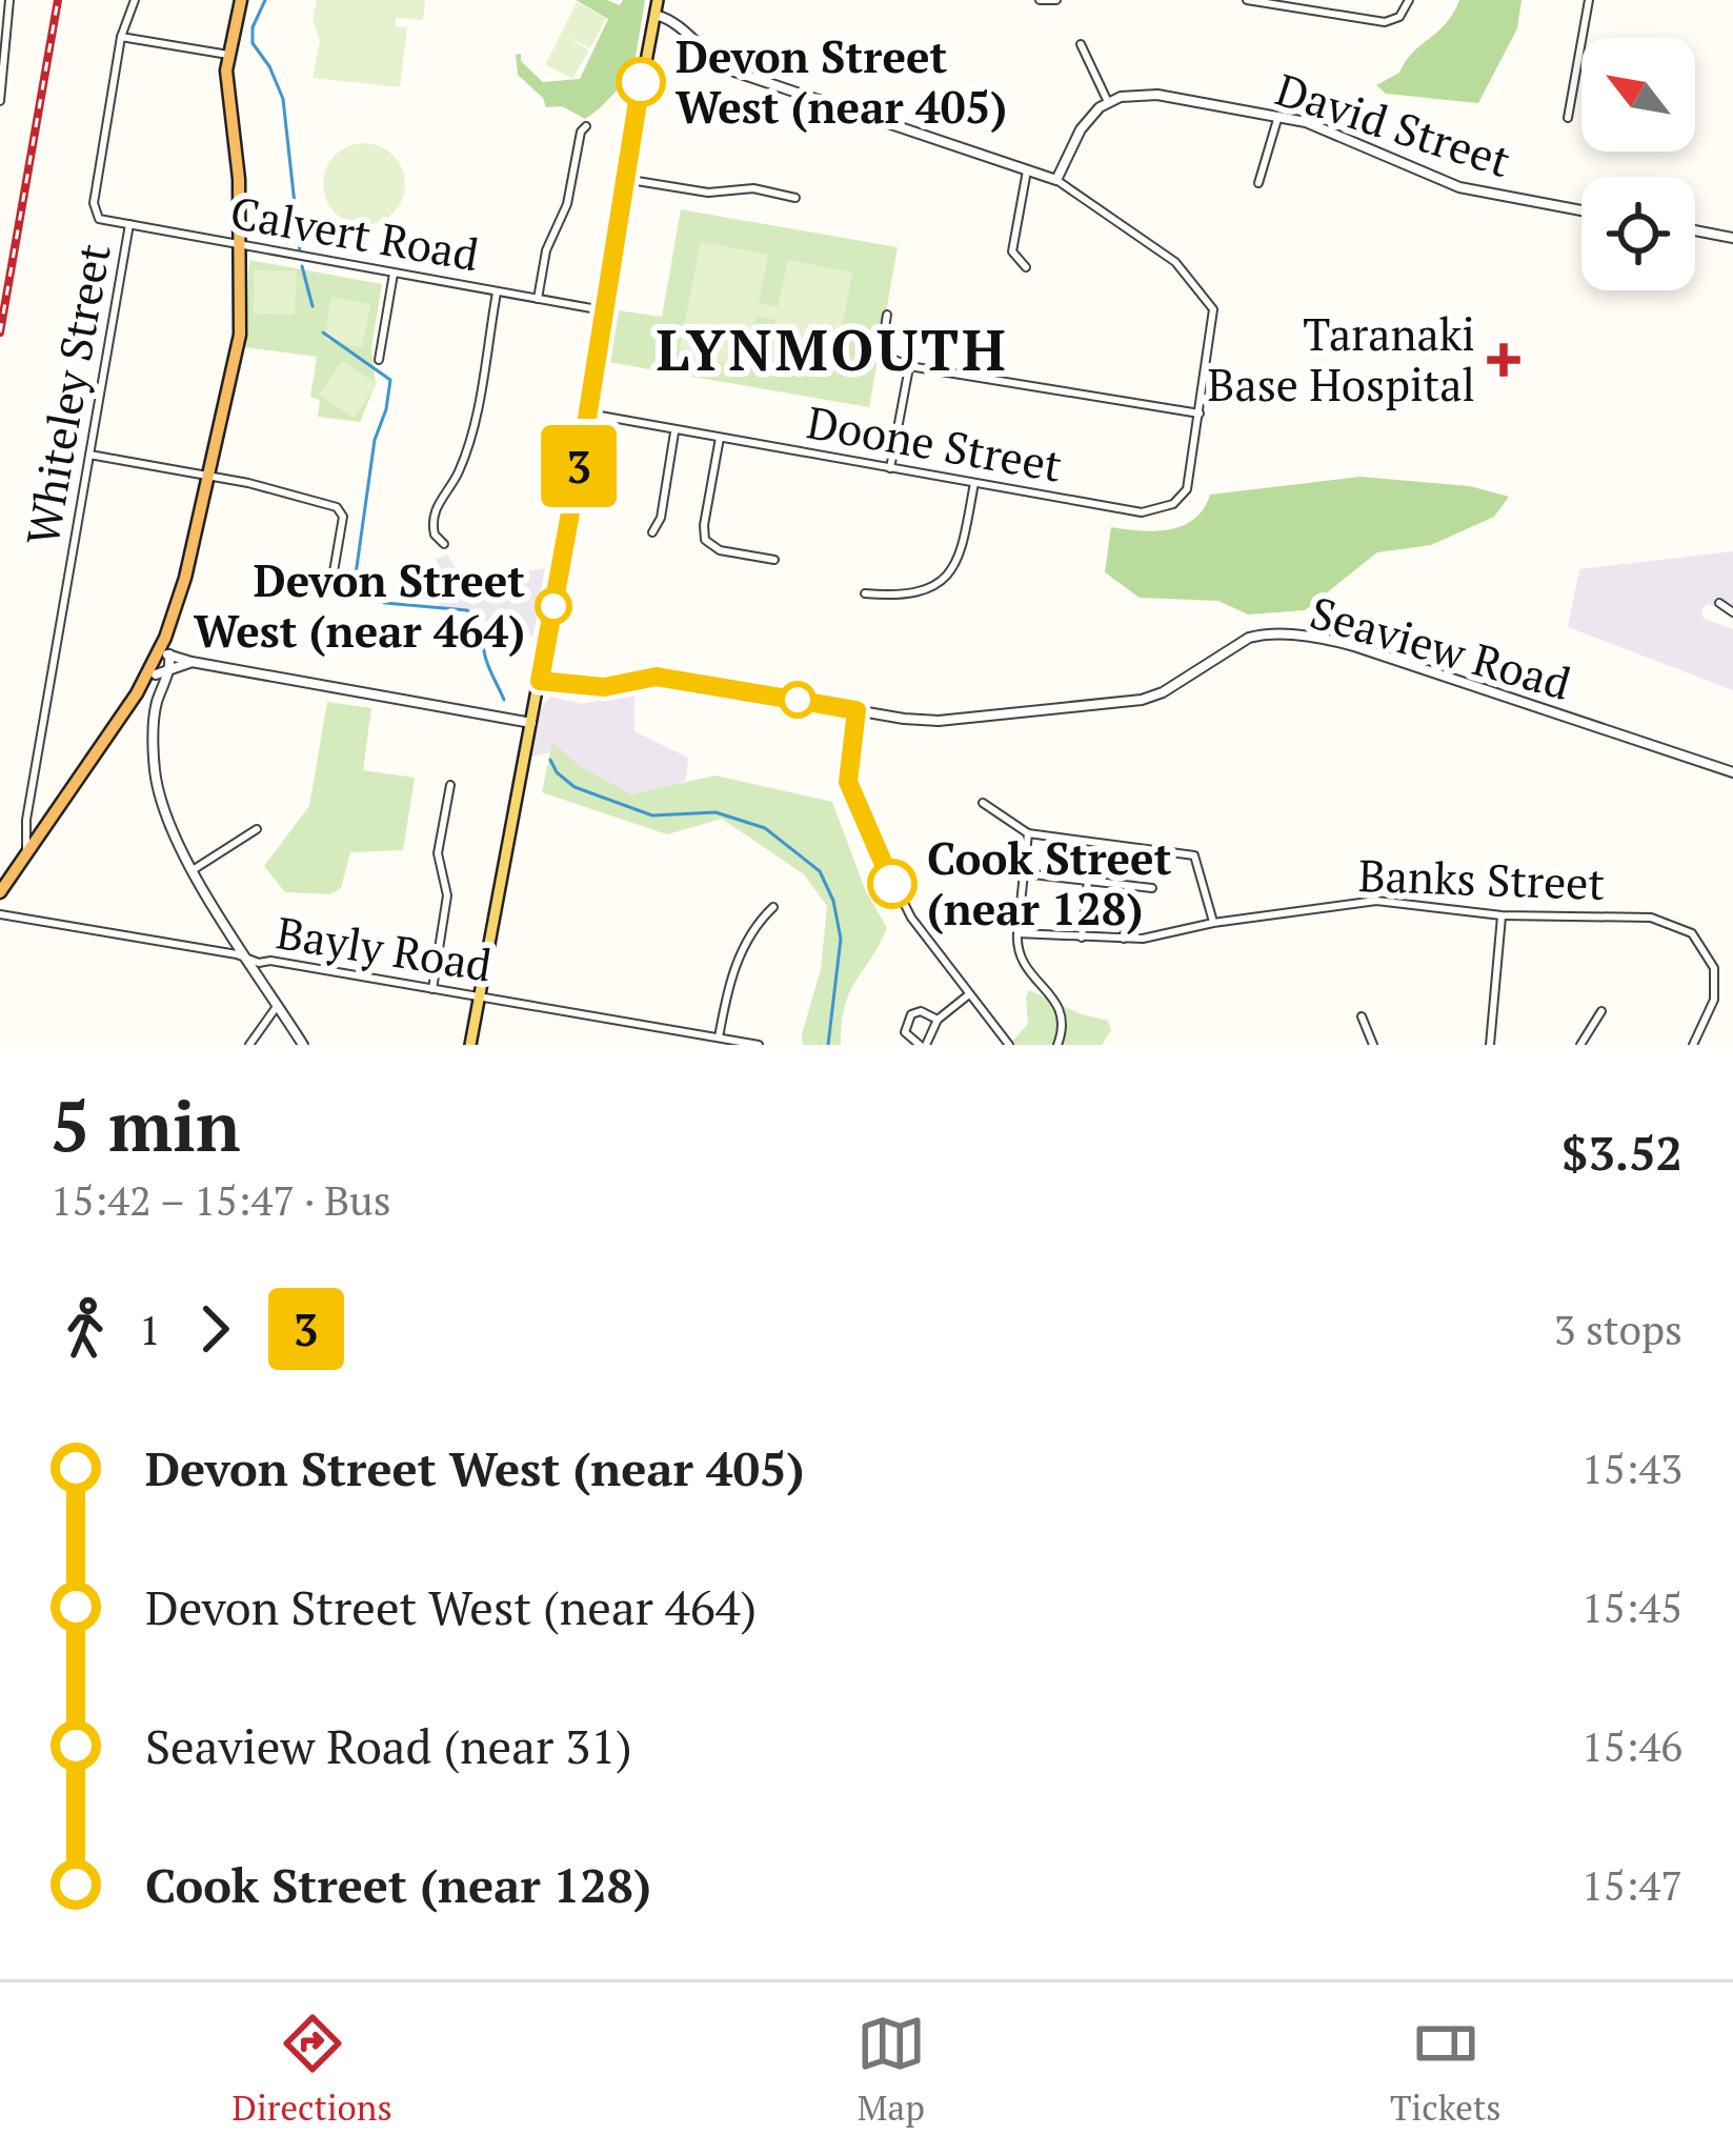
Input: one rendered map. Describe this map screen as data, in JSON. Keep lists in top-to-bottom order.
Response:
{
  "streets": {
    "street": [
      "David Street",
      "Calvert Road",
      "Whiteley Street",
      "Doone Street",
      "Seaview Road",
      "Banks Street",
      "Bayly Road"
    ]
  },
  "crossings": [
    ["Calvert Road", "Whiteley Street"]
  ],
  "districts": ["LYNMOUTH"],
  "places": {
    "other": ["Devon Street West (near 405)", "Devon Street West (near 464)", "Cook Street (near 128)"],
    "health": ["Taranaki Base Hospital"]
  },
  "lines": ["bus line 3"],
  "north": "top left",
  "page": {
    "on_map": "3",
    "heading": ["5 min", "15:42 – 15:47 · Bus", "$3.52"],
    "legs": ["1", "3", "3 stops"],
    "list": [
      {
        "name": "Devon Street West (near 405)",
        "value": "15:43"
      },
      {
        "name": "Devon Street West (near 464)",
        "value": "15:45"
      },
      {
        "name": "Seaview Road (near 31)",
        "value": "15:46"
      },
      {
        "name": "Cook Street (near 128)",
        "value": "15:47"
      }
    ],
    "tabs": ["Directions", "Map", "Tickets"]
  }
}
